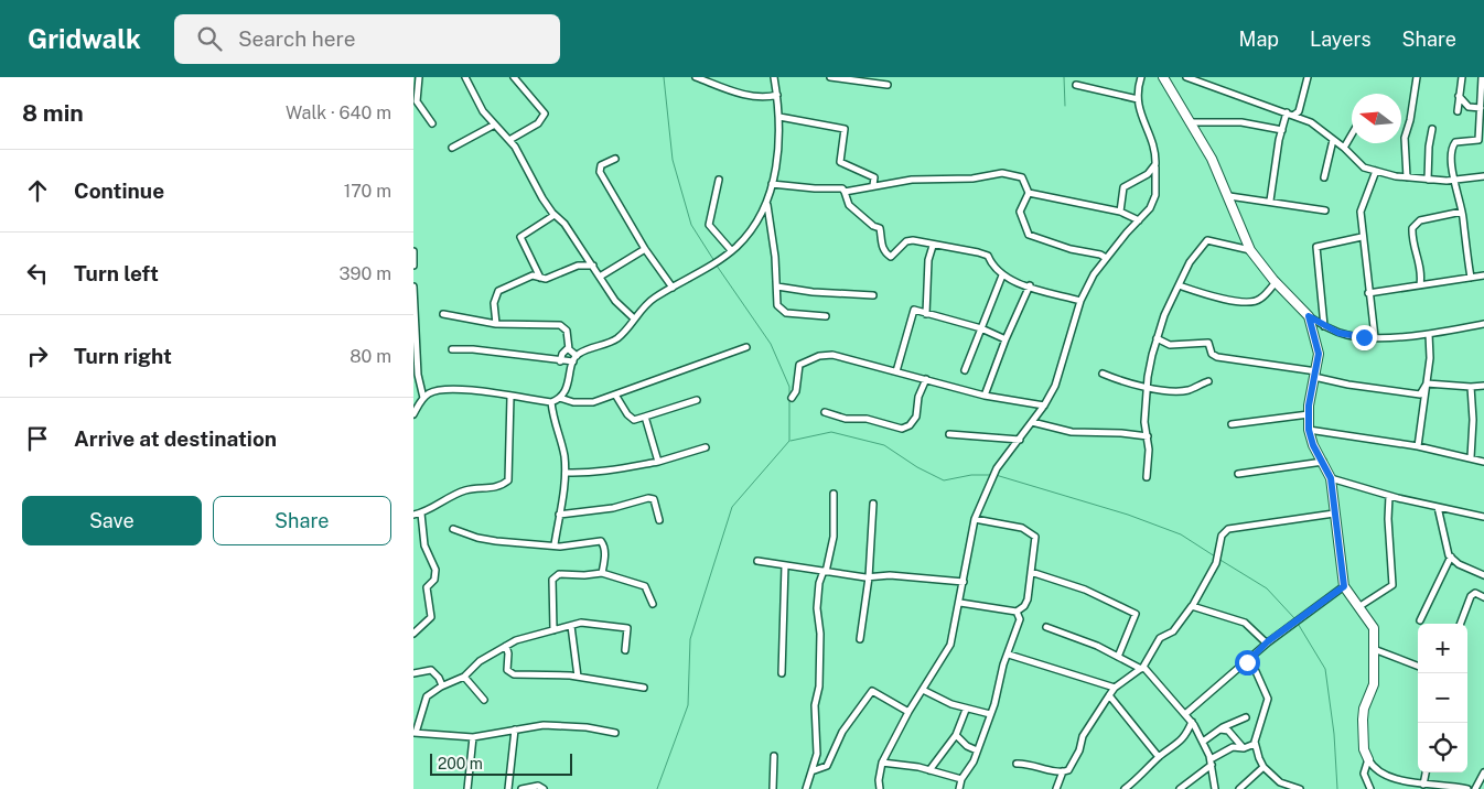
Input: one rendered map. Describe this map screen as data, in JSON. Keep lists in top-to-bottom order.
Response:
{
  "scale_bar": "200 m",
  "north": "left",
  "page": {
    "header": "Gridwalk",
    "search": "Search here",
    "nav": ["Map", "Layers", "Share"],
    "heading": ["8 min", "Walk · 640 m"],
    "list": [
      ["Continue", "170 m"],
      ["Turn left", "390 m"],
      ["Turn right", "80 m"],
      "Arrive at destination"
    ],
    "buttons": ["Save", "Share"],
    "map_buttons": ["+", "−"],
    "scale": "200 m"
  }
}
